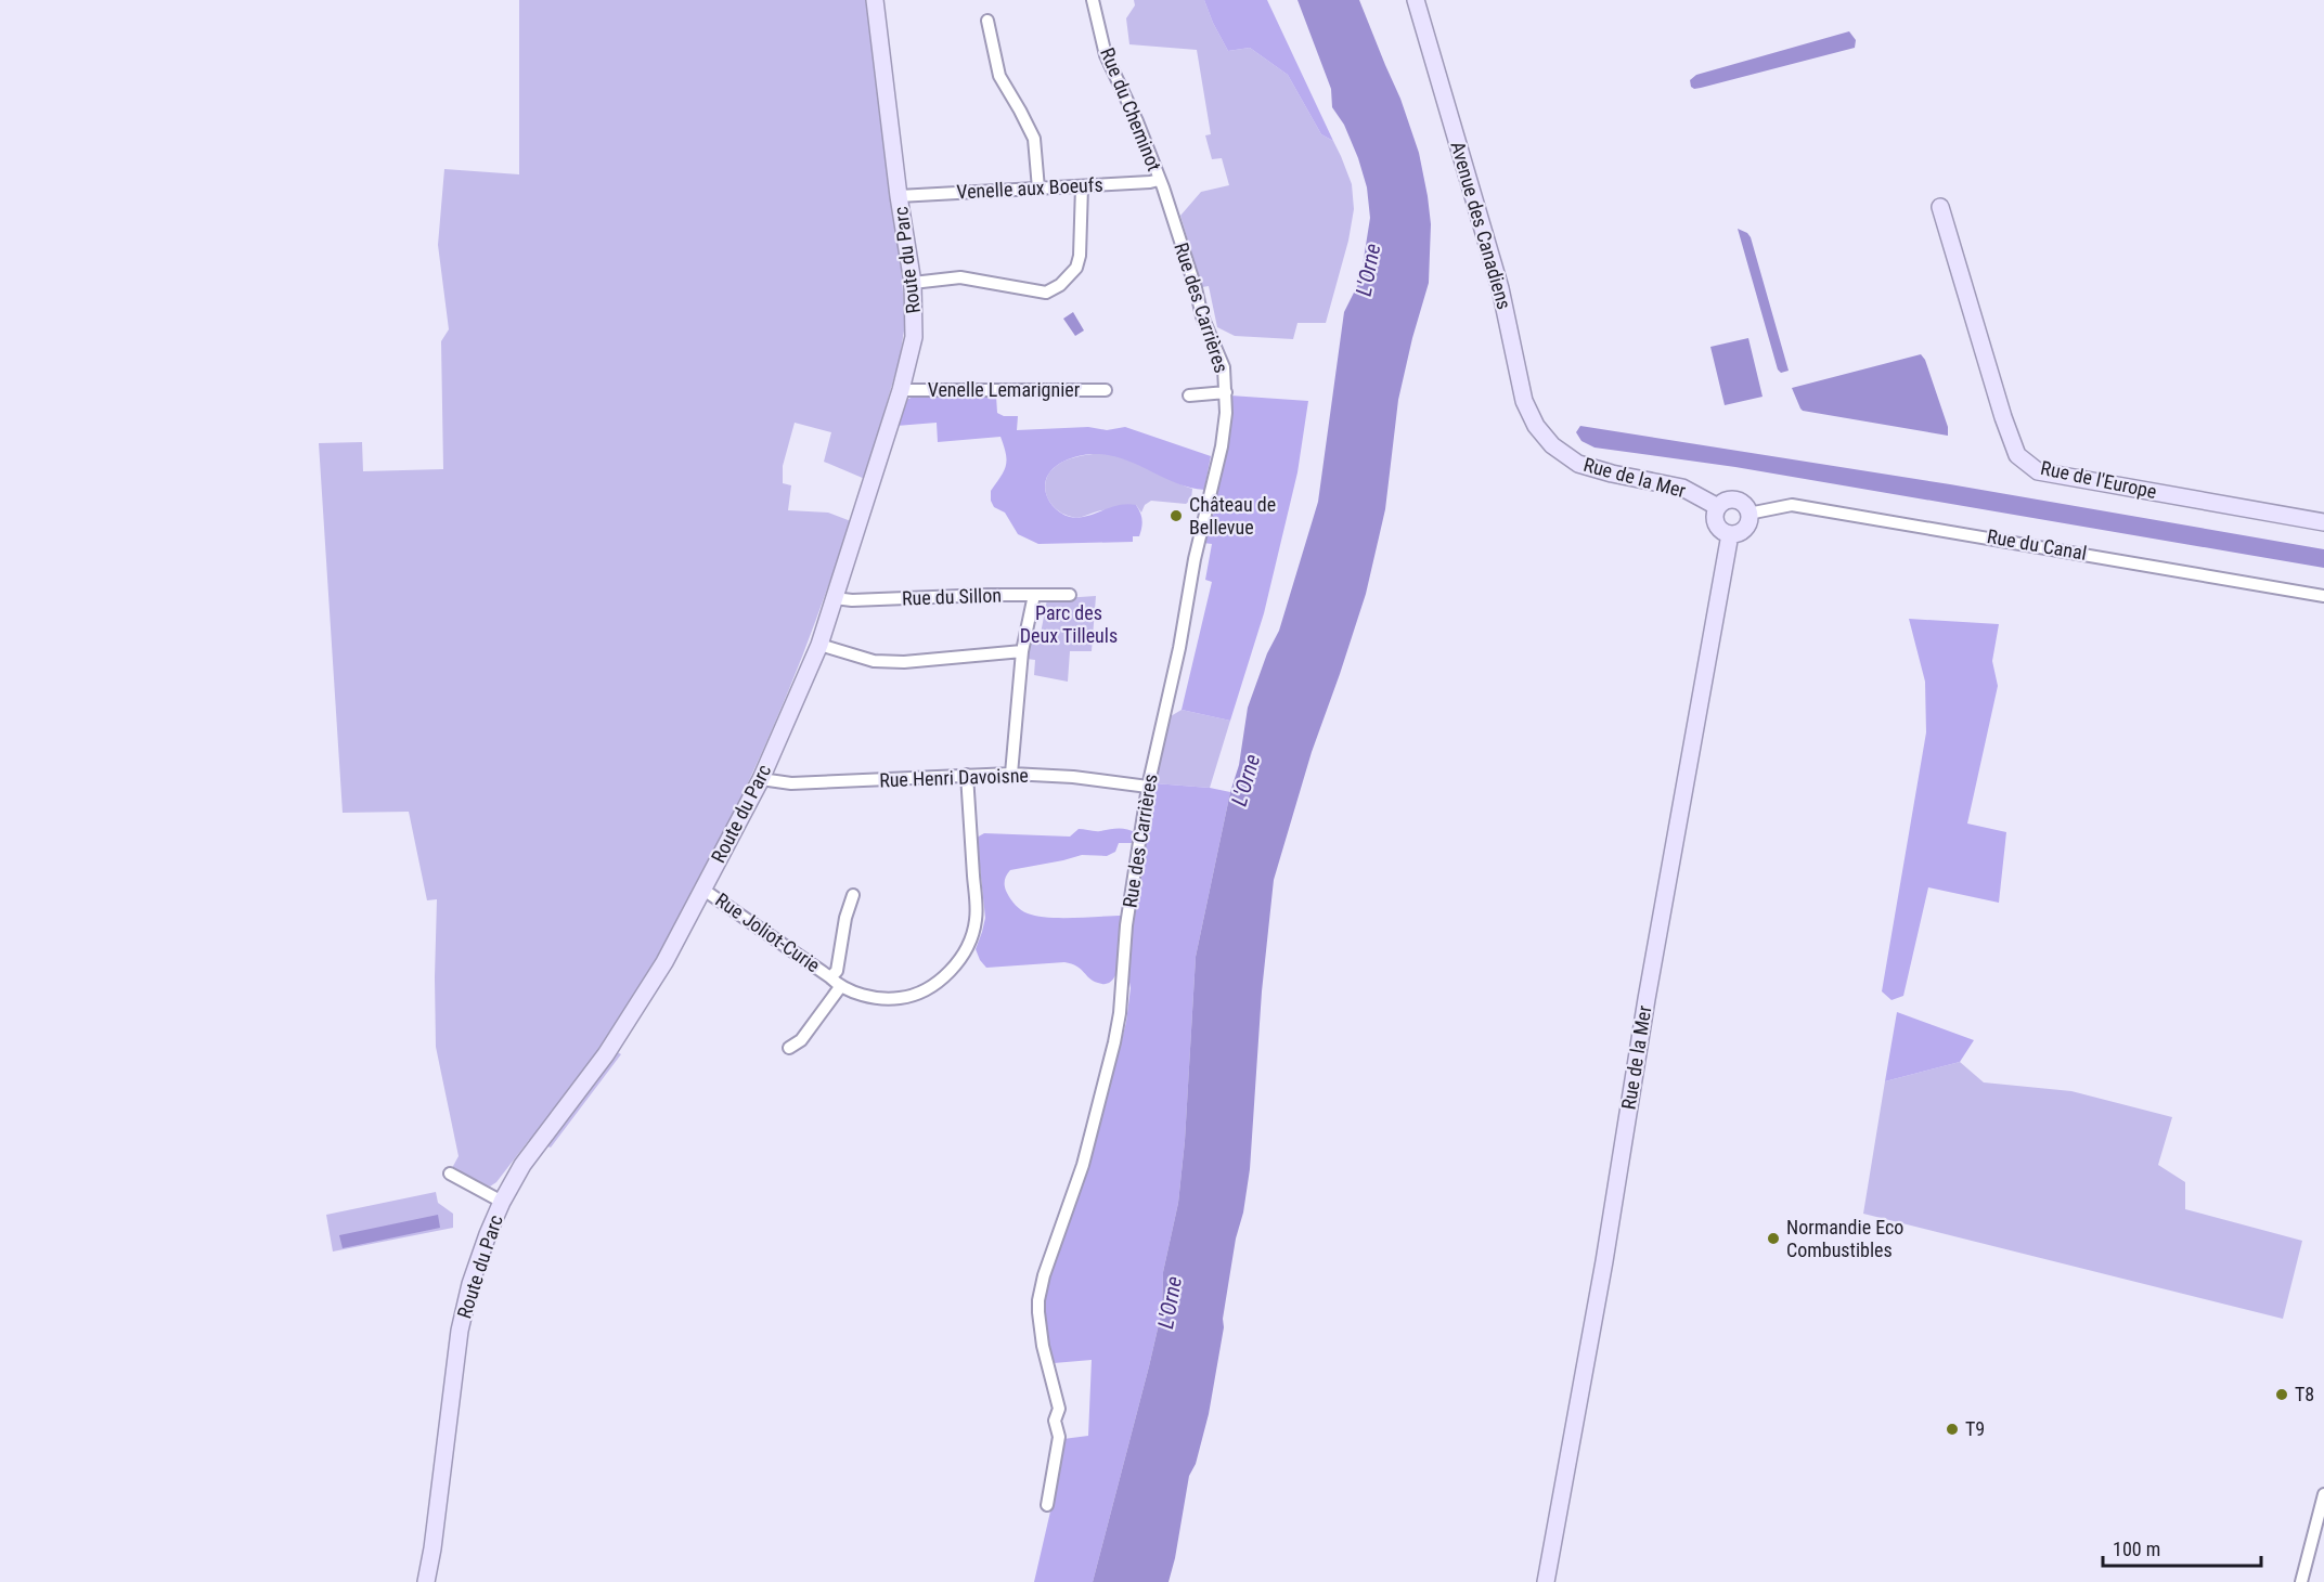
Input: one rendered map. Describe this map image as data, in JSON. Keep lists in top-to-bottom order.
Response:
{
  "streets": {
    "street": [
      "Rue du Cheminot",
      "Venelle aux Boeufs",
      "Avenue des Canadiens",
      "Route du Parc",
      "Rue des Carrières",
      "Venelle Lemarignier",
      "Rue de la Mer",
      "Rue de l'Europe",
      "Rue du Canal",
      "Rue du Sillon",
      "Rue Henri Davoisne",
      "Rue Joliot-Curie"
    ]
  },
  "crossings": [
    ["Rue du Cheminot", "Venelle aux Boeufs"],
    ["Rue du Cheminot", "Rue des Carrières"],
    ["Venelle aux Boeufs", "Route du Parc"],
    ["Venelle aux Boeufs", "Rue des Carrières"],
    ["Avenue des Canadiens", "Rue de la Mer"],
    ["Route du Parc", "Venelle Lemarignier"],
    ["Route du Parc", "Rue du Sillon"],
    ["Route du Parc", "Rue Henri Davoisne"],
    ["Route du Parc", "Rue Joliot-Curie"],
    ["Rue des Carrières", "Rue Henri Davoisne"],
    ["Rue de la Mer", "Rue du Canal"]
  ],
  "water": ["L'Orne"],
  "parks": ["Parc des Deux Tilleuls"],
  "places": [
    "Château de Bellevue",
    "Normandie Eco Combustibles",
    "T8",
    "T9"
  ],
  "scale_bar": "100 m"
}
